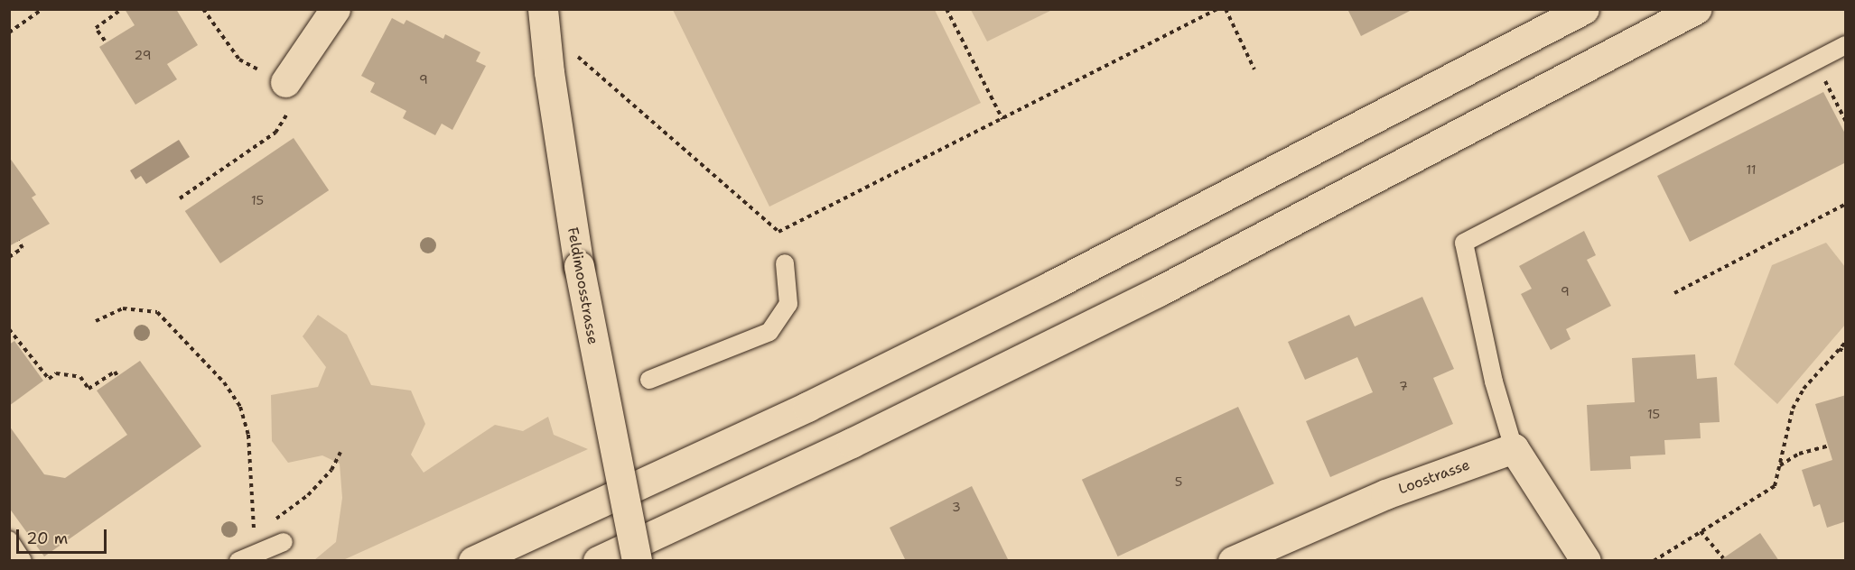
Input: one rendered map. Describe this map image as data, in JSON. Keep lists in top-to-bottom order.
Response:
{
  "streets": {
    "main road": ["Feldimoosstrasse", "Loostrasse"]
  },
  "house_numbers": [
    "29",
    "9",
    "11",
    "15",
    "9",
    "7",
    "15",
    "5",
    "3"
  ],
  "scale_bar": "20 m"
}
